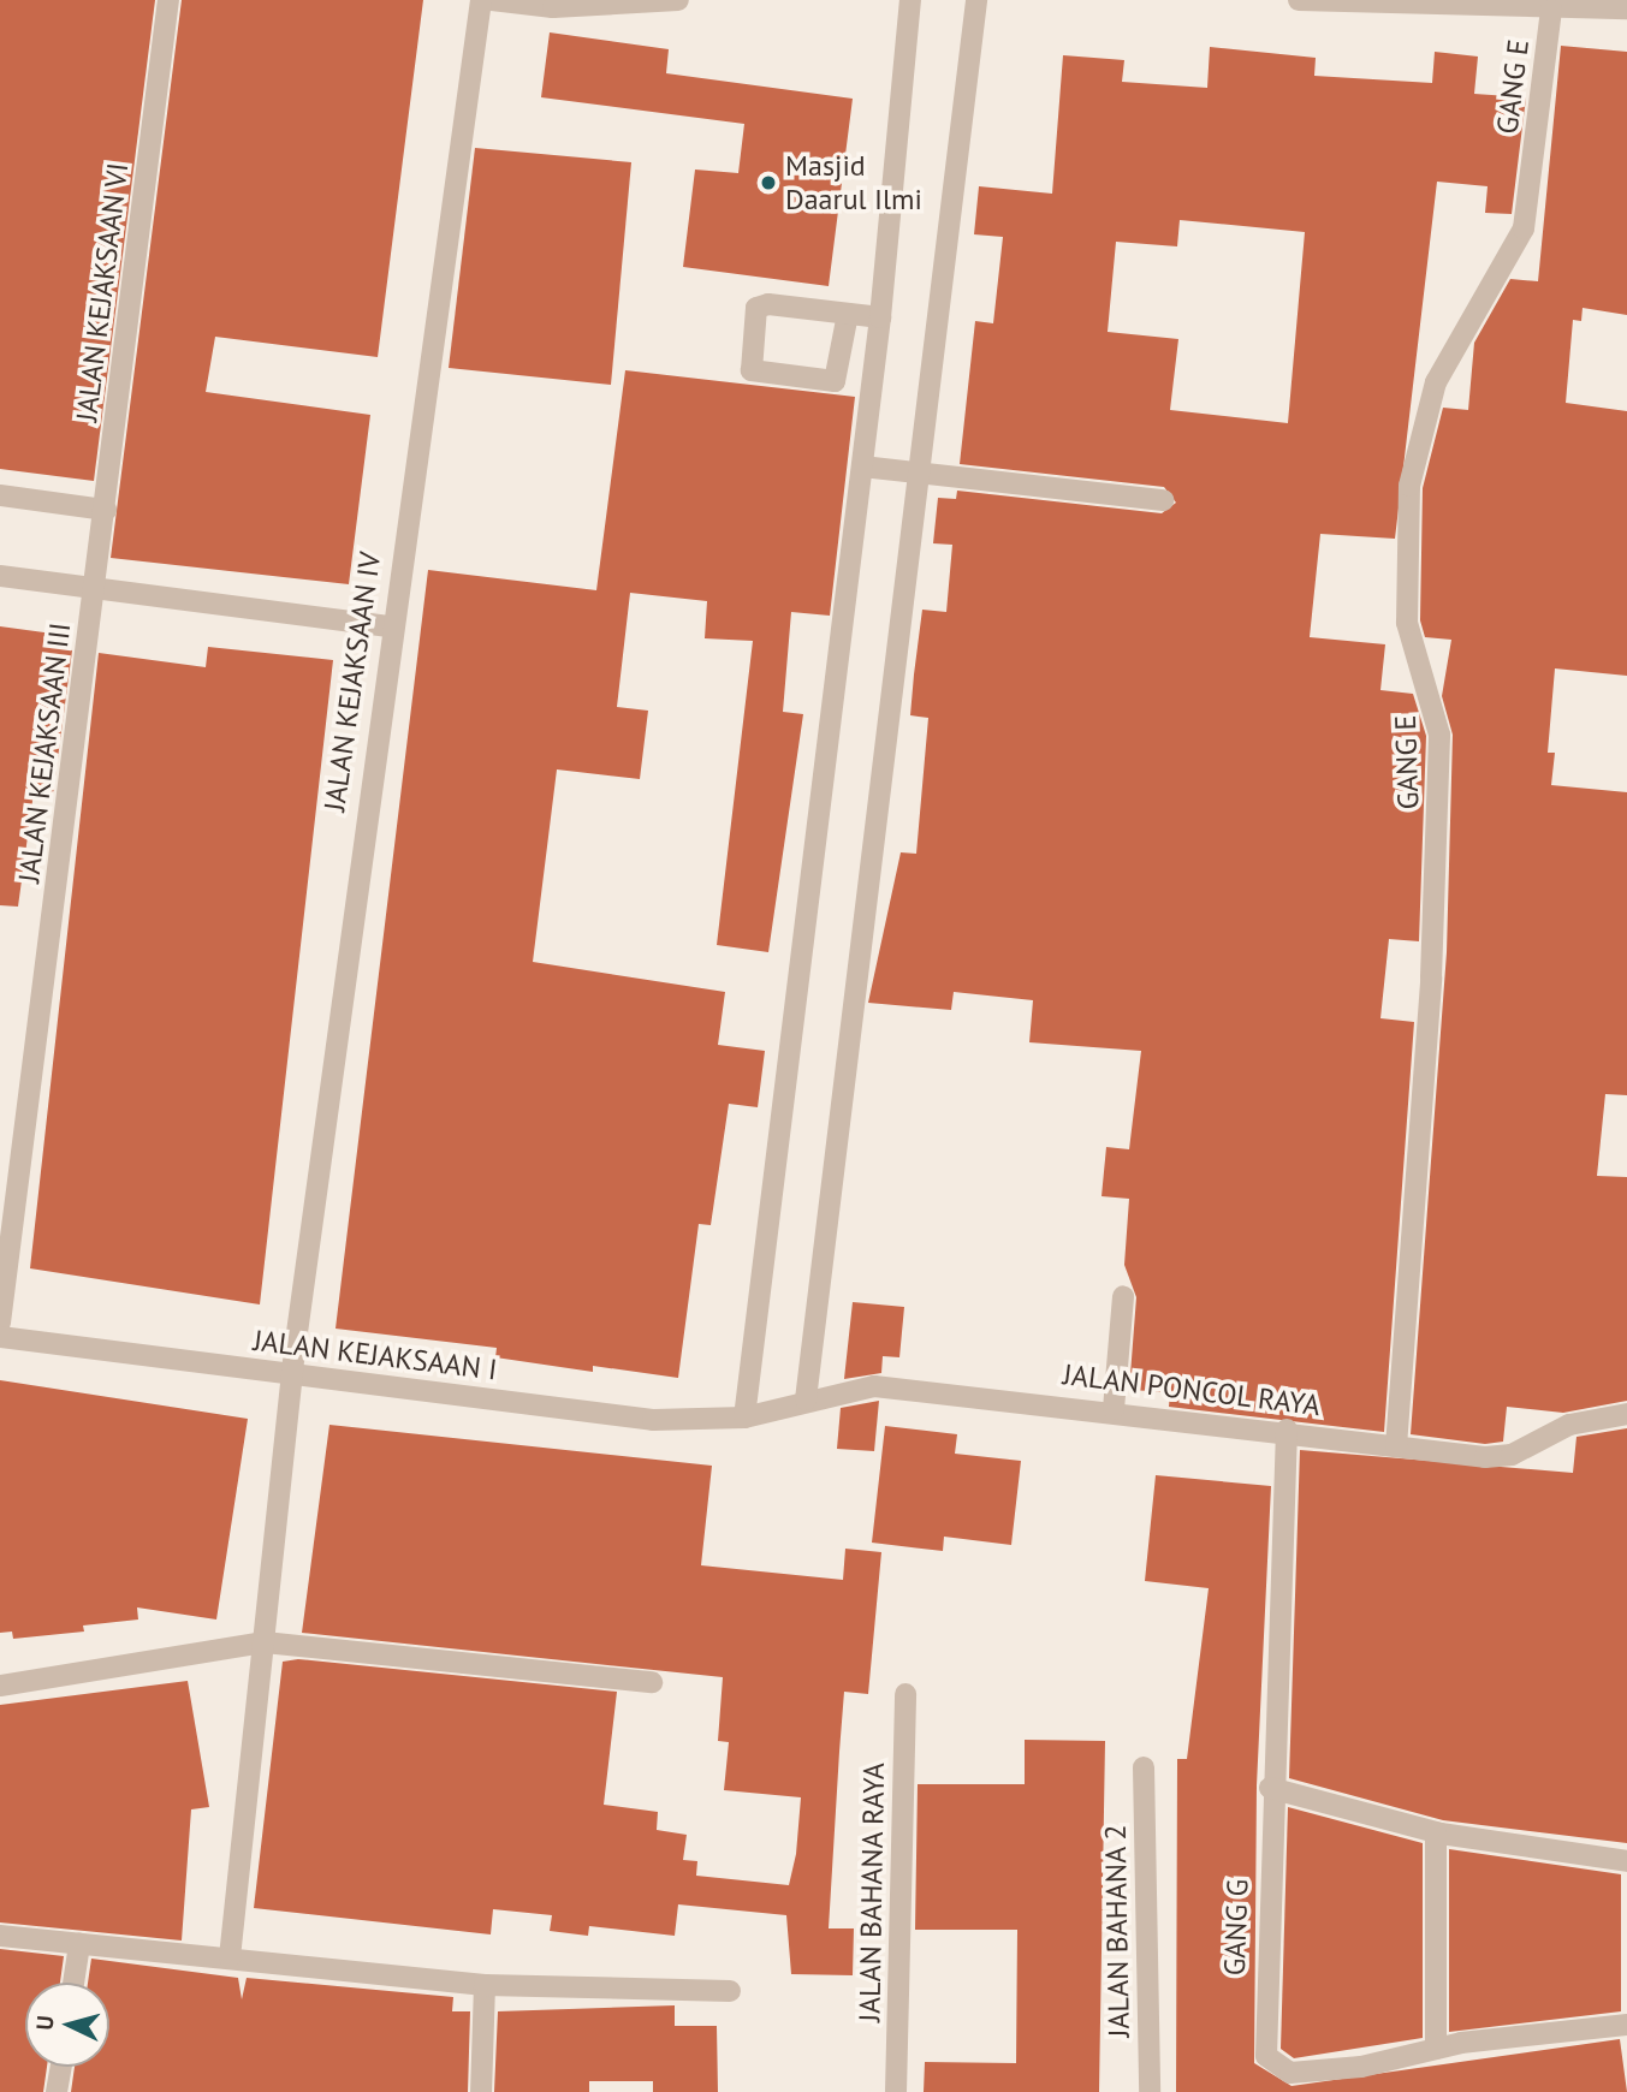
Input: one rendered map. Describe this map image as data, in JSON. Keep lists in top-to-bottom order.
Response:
{
  "streets": {
    "street": [
      "GANG E",
      "JALAN KEJAKSAAN VI",
      "JALAN KEJAKSAAN IV",
      "JALAN KEJAKSAAN III",
      "JALAN KEJAKSAAN I",
      "JALAN PONCOL RAYA",
      "JALAN BAHANA RAYA",
      "GANG G",
      "JALAN BAHANA 2"
    ]
  },
  "crossings": [
    ["GANG E", "JALAN PONCOL RAYA"],
    ["JALAN KEJAKSAAN VI", "JALAN KEJAKSAAN III"],
    ["JALAN KEJAKSAAN IV", "JALAN KEJAKSAAN I"],
    ["JALAN KEJAKSAAN I", "JALAN PONCOL RAYA"],
    ["JALAN PONCOL RAYA", "GANG G"]
  ],
  "places": ["Masjid Daarul Ilmi"],
  "north": "left"
}
